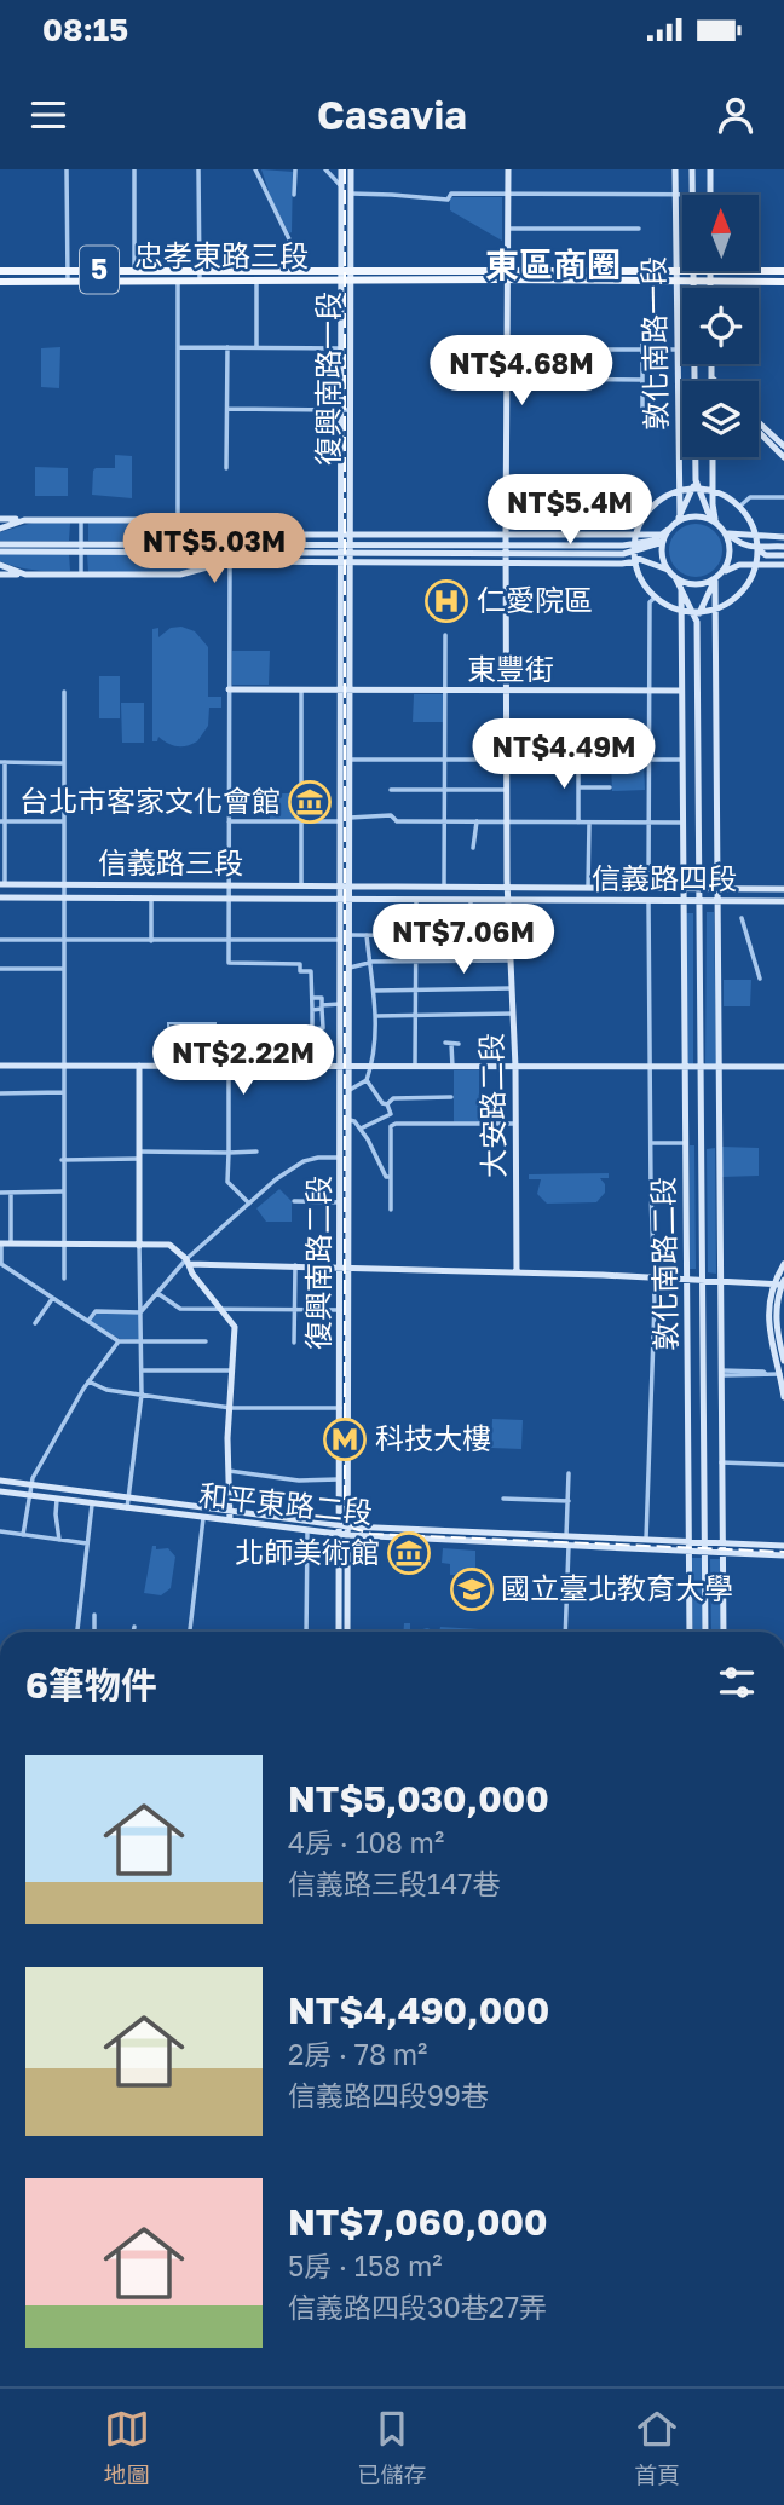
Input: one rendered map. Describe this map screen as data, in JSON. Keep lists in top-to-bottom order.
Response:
{
  "streets": {
    "main road": [
      "忠孝東路三段",
      "5",
      "敦化南路一段",
      "復興南路一段",
      "東豐街",
      "信義路三段",
      "信義路四段",
      "大安路二段",
      "復興南路二段",
      "敦化南路二段",
      "和平東路二段"
    ]
  },
  "crossings": [
    ["忠孝東路三段", "5"],
    ["忠孝東路三段", "復興南路一段"],
    ["5", "敦化南路一段"],
    ["5", "復興南路一段"],
    ["5", "大安路二段"],
    ["復興南路一段", "東豐街"],
    ["復興南路一段", "信義路三段"],
    ["復興南路一段", "信義路四段"],
    ["復興南路一段", "復興南路二段"],
    ["東豐街", "大安路二段"],
    ["信義路三段", "信義路四段"],
    ["信義路三段", "復興南路二段"],
    ["信義路四段", "大安路二段"],
    ["信義路四段", "復興南路二段"],
    ["信義路四段", "敦化南路二段"],
    ["復興南路二段", "和平東路二段"]
  ],
  "districts": ["東區商圈"],
  "places": {
    "hospital": ["仁愛院區"],
    "museum": ["台北市客家文化會館", "北師美術館"],
    "metro station": ["科技大樓"],
    "school or university": ["國立臺北教育大學"]
  },
  "north": "top",
  "page": {
    "status": "08:15",
    "header": "Casavia",
    "price": [
      "NT$4.68M",
      "NT$5.4M",
      "NT$5.03M",
      "NT$4.49M",
      "NT$7.06M",
      "NT$2.22M"
    ],
    "heading": "6筆物件",
    "list": [
      {
        "name": "NT$5,030,000",
        "note": "4房 · 108 m² · 信義路三段147巷"
      },
      {
        "name": "NT$4,490,000",
        "note": "2房 · 78 m² · 信義路四段99巷"
      },
      {
        "name": "NT$7,060,000",
        "note": "5房 · 158 m² · 信義路四段30巷27弄"
      }
    ],
    "tabs": ["地圖", "已儲存", "首頁"]
  }
}
